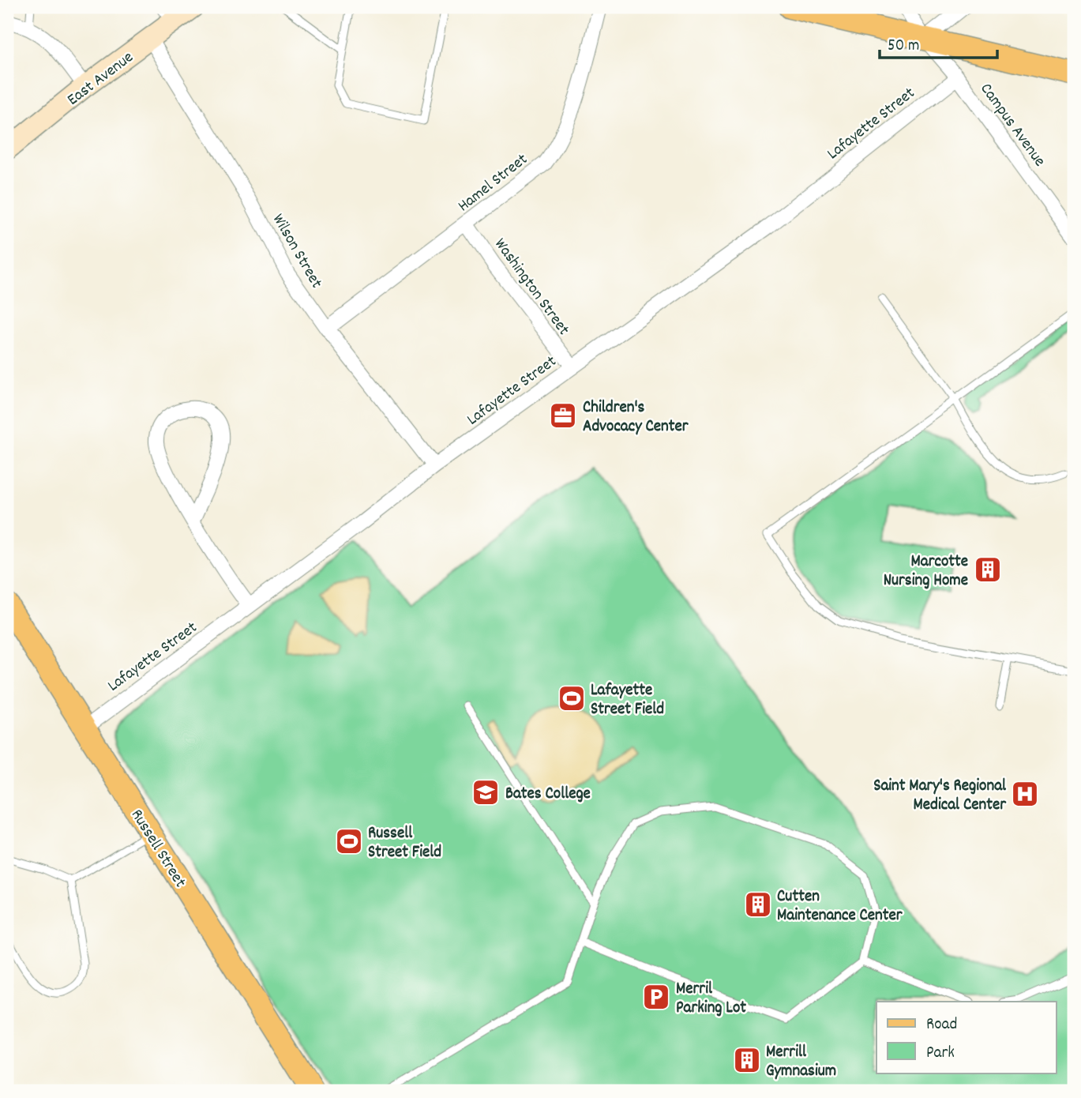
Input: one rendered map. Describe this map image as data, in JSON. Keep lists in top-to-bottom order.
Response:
{
  "streets": {
    "main road": ["East Avenue", "Russell Street"],
    "street": [
      "Lafayette Street",
      "Campus Avenue",
      "Hamel Street",
      "Wilson Street",
      "Washington Street"
    ]
  },
  "crossings": [
    ["East Avenue", "Wilson Street"],
    ["Lafayette Street", "Campus Avenue"],
    ["Lafayette Street", "Wilson Street"],
    ["Lafayette Street", "Washington Street"],
    ["Lafayette Street", "Russell Street"],
    ["Hamel Street", "Wilson Street"],
    ["Hamel Street", "Washington Street"]
  ],
  "places": {
    "office": ["Children's Advocacy Center"],
    "building": ["Marcotte Nursing Home", "Cutten Maintenance Center", "Merrill Gymnasium"],
    "sports": ["Lafayette Street Field", "Russell Street Field"],
    "school or university": ["Bates College"],
    "hospital": ["Saint Mary's Regional Medical Center"],
    "parking": ["Merril Parking Lot"]
  },
  "legend": ["Road", "Park"],
  "scale_bar": "50 m"
}
